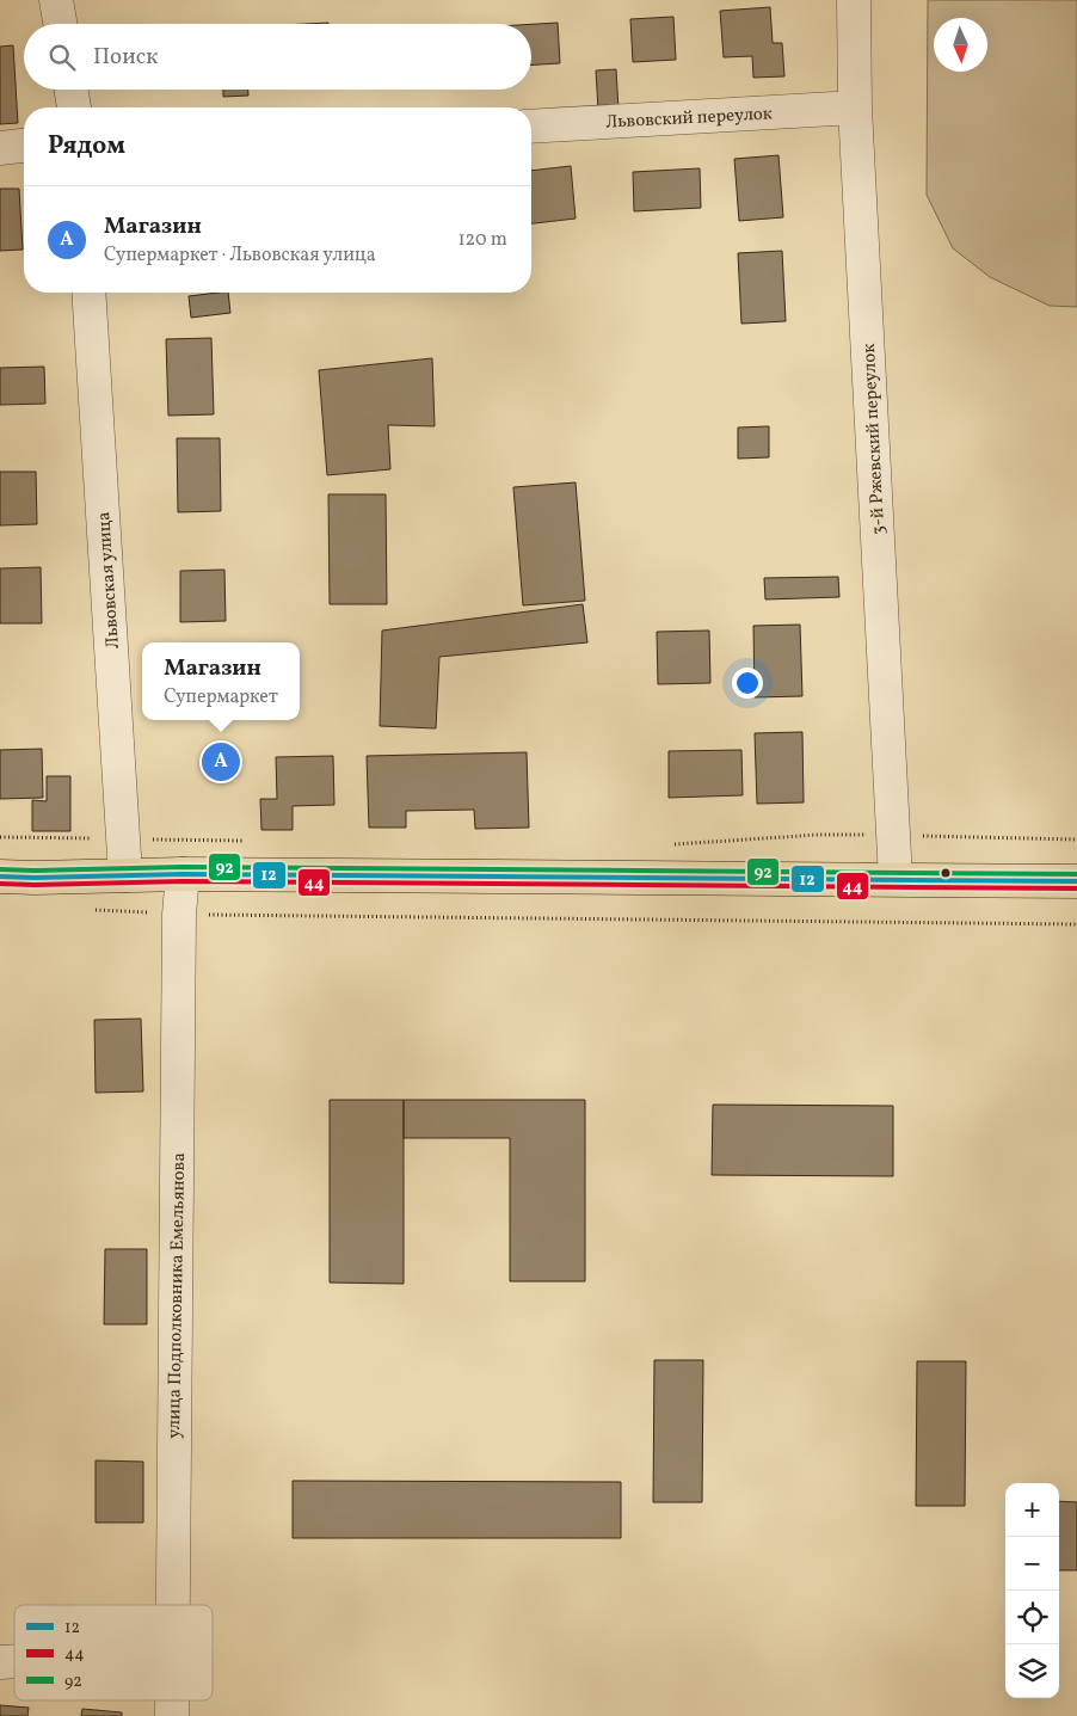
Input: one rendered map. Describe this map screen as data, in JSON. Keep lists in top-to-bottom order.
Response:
{
  "streets": {
    "street": [
      "Львовский переулок",
      "3-й Ржевский переулок",
      "Львовская улица",
      "улица Подполковника Емельянова"
    ]
  },
  "crossings": [
    ["Львовский переулок", "3-й Ржевский переулок"]
  ],
  "lines": ["transit line 92", "transit line 12", "transit line 44"],
  "legend": ["12", "44", "92"],
  "north": "bottom",
  "page": {
    "search": "Поиск",
    "heading": "Рядом",
    "list": [
      {
        "mark": "A",
        "name": "Магазин",
        "note": "Супермаркет · Львовская улица",
        "value": "120 m"
      }
    ],
    "popup": ["Магазин", "Супермаркет"],
    "pins": "A",
    "map_buttons": ["+", "−"]
  }
}
